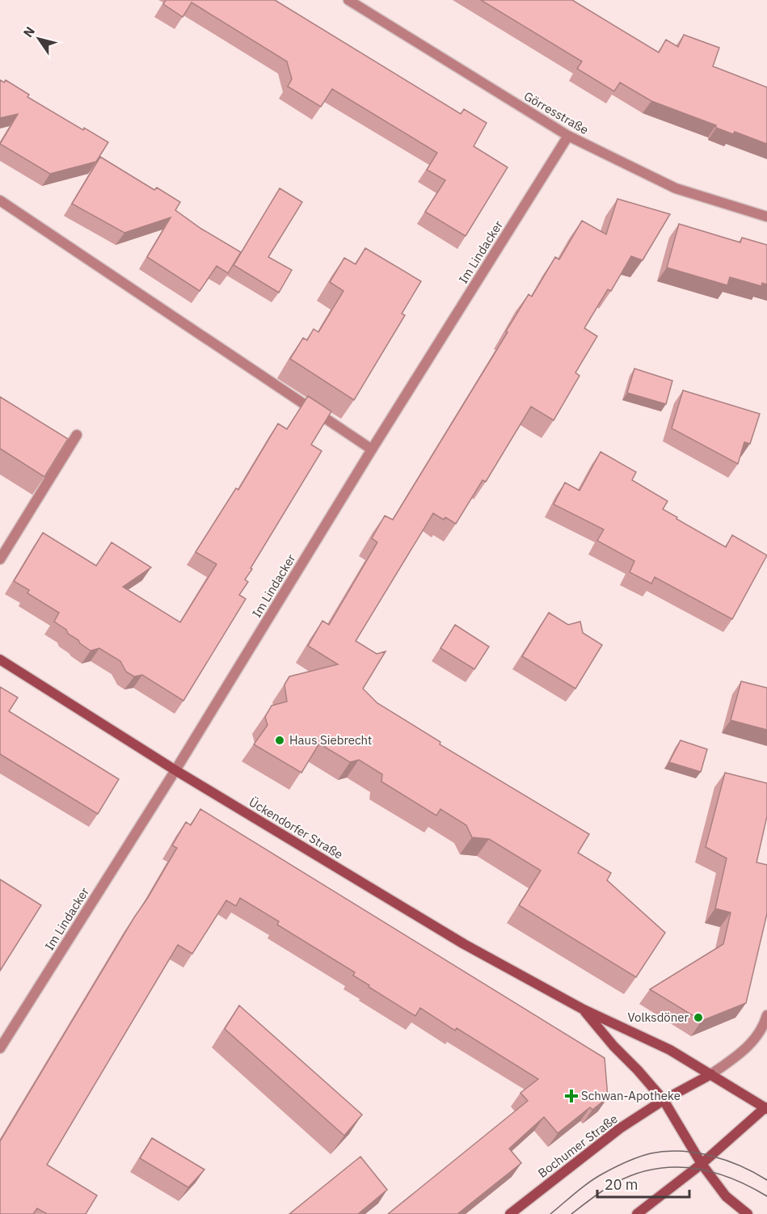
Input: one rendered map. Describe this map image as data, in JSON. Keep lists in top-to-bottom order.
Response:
{
  "streets": {
    "main road": ["Ückendorfer Straße", "Bochumer Straße"],
    "street": ["Görresstraße", "Im Lindacker"]
  },
  "crossings": [
    ["Görresstraße", "Im Lindacker"],
    ["Im Lindacker", "Ückendorfer Straße"],
    ["Ückendorfer Straße", "Bochumer Straße"]
  ],
  "places": {
    "other": ["Haus Siebrecht", "Volksdöner"],
    "health": ["Schwan-Apotheke"]
  },
  "scale_bar": "20 m",
  "north": "top left"
}
